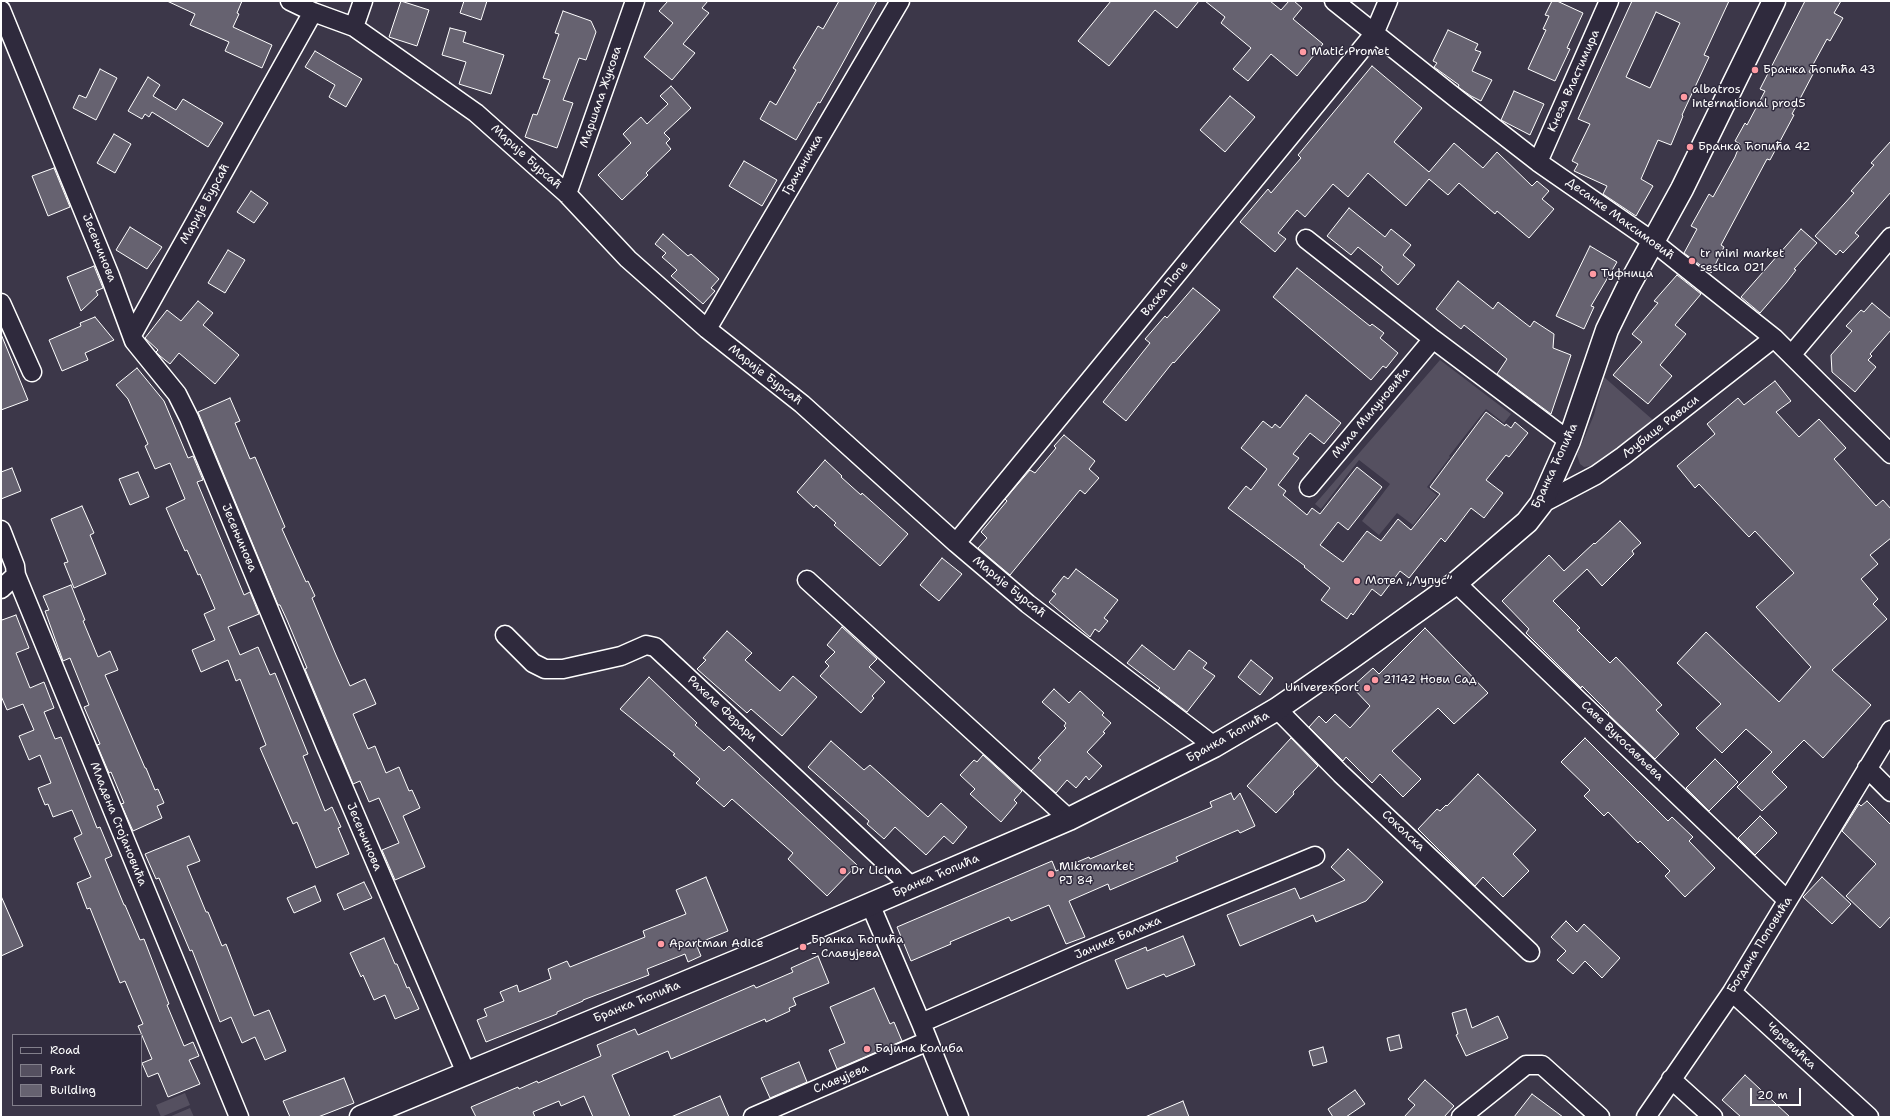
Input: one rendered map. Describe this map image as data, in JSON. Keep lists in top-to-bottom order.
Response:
{
  "streets": {
    "street": [
      "Кнеза Властимира",
      "Маршала Жукова",
      "Марије Бурсаћ",
      "Грачаничка",
      "Десанке Максимовић",
      "Јесењинова",
      "Васка Попе",
      "Мила Милуновића",
      "Љубице Раваси",
      "Бранка Ћопића",
      "Рахеле Ферари",
      "Саве Вукосављева",
      "Младена Стојановића",
      "Соколска",
      "Јанике Балажа",
      "Богдана Поповића",
      "Черевићка",
      "Славујева"
    ]
  },
  "crossings": [
    ["Кнеза Властимира", "Десанке Максимовић"],
    ["Маршала Жукова", "Марије Бурсаћ"],
    ["Марије Бурсаћ", "Грачаничка"],
    ["Марије Бурсаћ", "Јесењинова"],
    ["Марије Бурсаћ", "Васка Попе"],
    ["Марије Бурсаћ", "Бранка Ћопића"],
    ["Десанке Максимовић", "Васка Попе"],
    ["Десанке Максимовић", "Љубице Раваси"],
    ["Десанке Максимовић", "Бранка Ћопића"],
    ["Јесењинова", "Бранка Ћопића"],
    ["Љубице Раваси", "Бранка Ћопића"],
    ["Бранка Ћопића", "Рахеле Ферари"],
    ["Бранка Ћопића", "Саве Вукосављева"],
    ["Бранка Ћопића", "Соколска"],
    ["Саве Вукосављева", "Богдана Поповића"],
    ["Богдана Поповића", "Черевићка"]
  ],
  "places": [
    "Matić Promet",
    "Бранка Ћопића 43",
    "albatros international prod5",
    "Бранка Ћопића 42",
    "tr mini market sestica 021",
    "Туфница",
    "Мотел „Лупус”",
    "21142 Нови Сад",
    "Univerexport",
    "Dr Licina",
    "Mikromarket PJ 84",
    "Apartman Adice",
    "Бранка Ћопића - Славујева",
    "Бајина Колиба"
  ],
  "legend": ["Road", "Park", "Building"],
  "scale_bar": "20 m"
}
